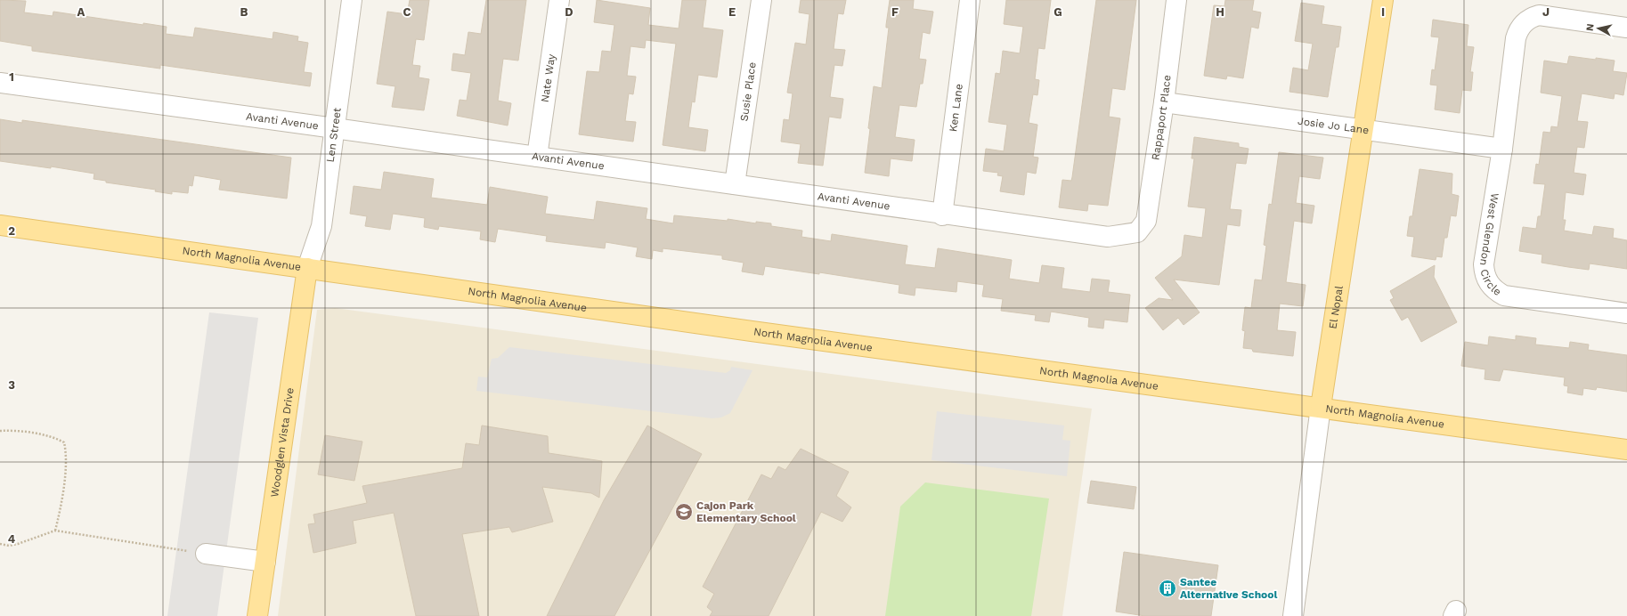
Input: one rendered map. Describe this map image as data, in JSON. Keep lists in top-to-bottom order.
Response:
{
  "streets": {
    "main road": ["North Magnolia Avenue", "El Nopal", "Woodglen Vista Drive"],
    "street": [
      "Nate Way",
      "Susie Place",
      "Ken Lane",
      "Rappaport Place",
      "Avanti Avenue",
      "Josie Jo Lane",
      "Len Street",
      "West Glendon Circle"
    ]
  },
  "crossings": [
    ["Nate Way", "Avanti Avenue"],
    ["Susie Place", "Avanti Avenue"],
    ["Ken Lane", "Avanti Avenue"],
    ["Rappaport Place", "Avanti Avenue"],
    ["Rappaport Place", "Josie Jo Lane"],
    ["Avanti Avenue", "Len Street"],
    ["Josie Jo Lane", "West Glendon Circle"],
    ["Josie Jo Lane", "El Nopal"],
    ["Len Street", "North Magnolia Avenue"],
    ["Len Street", "Woodglen Vista Drive"],
    ["North Magnolia Avenue", "El Nopal"],
    ["North Magnolia Avenue", "Woodglen Vista Drive"]
  ],
  "places": {
    "school or university": ["Cajon Park Elementary School"],
    "building": ["Santee Alternative School"]
  },
  "north": "left",
  "grid": {
    "columns": [
      "A",
      "B",
      "C",
      "D",
      "E",
      "F",
      "G",
      "H",
      "I",
      "J"
    ],
    "rows": [
      "1",
      "2",
      "3",
      "4"
    ]
  }
}
